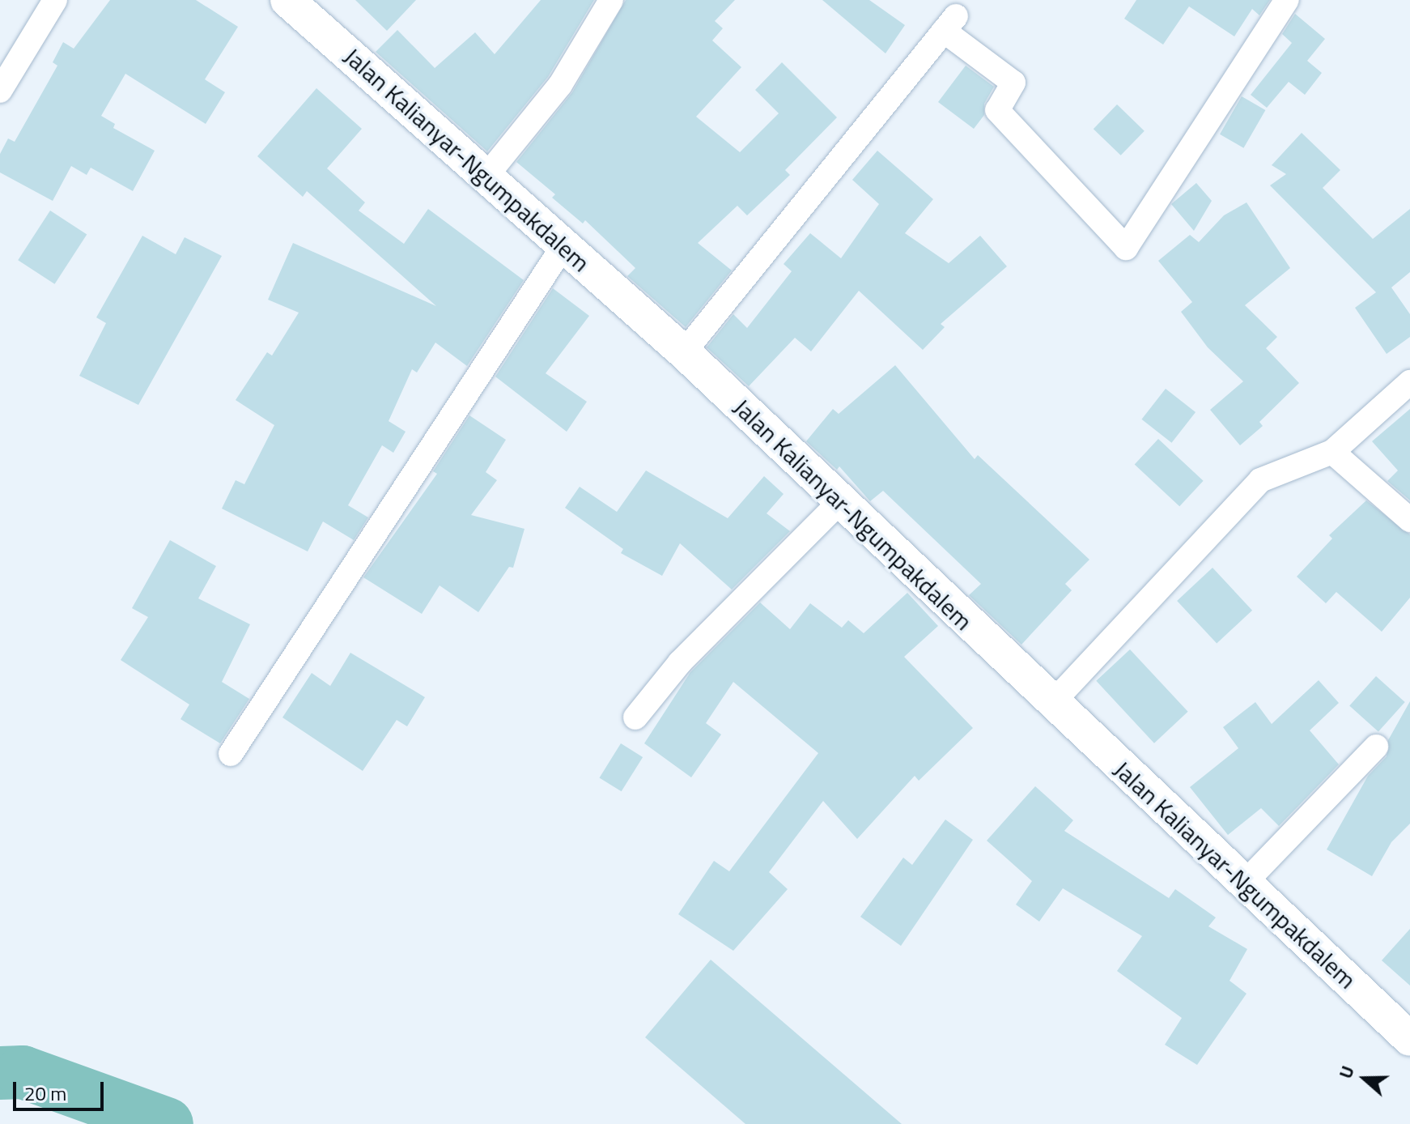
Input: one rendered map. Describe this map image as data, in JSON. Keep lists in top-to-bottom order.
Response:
{
  "streets": {
    "street": ["Jalan Kalianyar-Ngumpakdalem"]
  },
  "scale_bar": "20 m",
  "north": "left"
}
